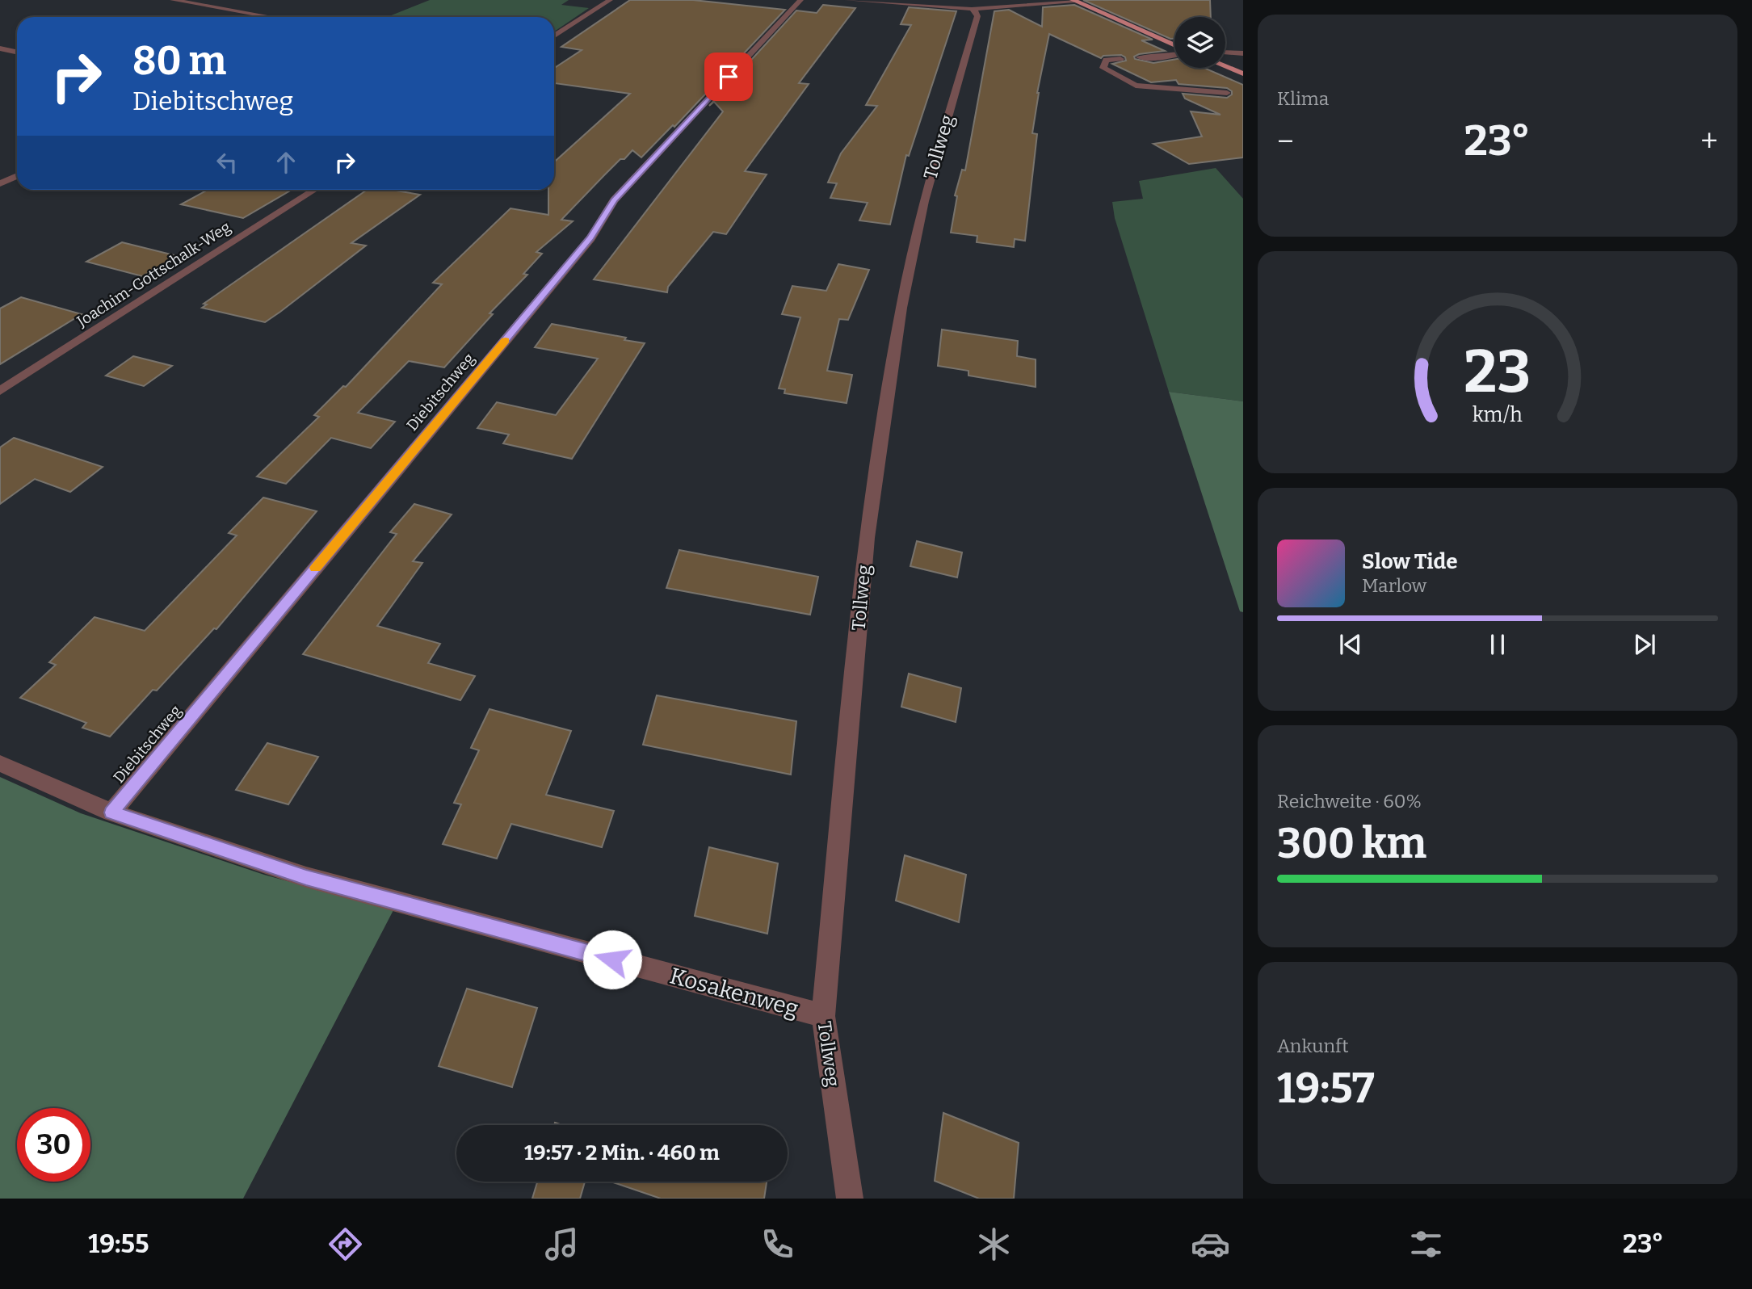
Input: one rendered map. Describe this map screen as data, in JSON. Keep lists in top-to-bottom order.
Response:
{
  "streets": {
    "street": [
      "Tollweg",
      "Joachim-Gottschalk-Weg",
      "Diebitschweg",
      "Kosakenweg"
    ]
  },
  "crossings": [
    ["Tollweg", "Kosakenweg"],
    ["Diebitschweg", "Kosakenweg"]
  ],
  "page": {
    "tile": [
      "Klima",
      ["Reichweite · 60%", "300 km"],
      ["Ankunft", "19:57"]
    ],
    "turn": ["80 m", "Diebitschweg"],
    "heat": ["−", "23°", "+"],
    "song": ["Slow Tide", "Marlow"],
    "limit": "30",
    "trip": "19:57 · 2 Min. · 460 m",
    "tabs": ["19:55", "23°"],
    "gauge": ["23", "km/h"]
  }
}
